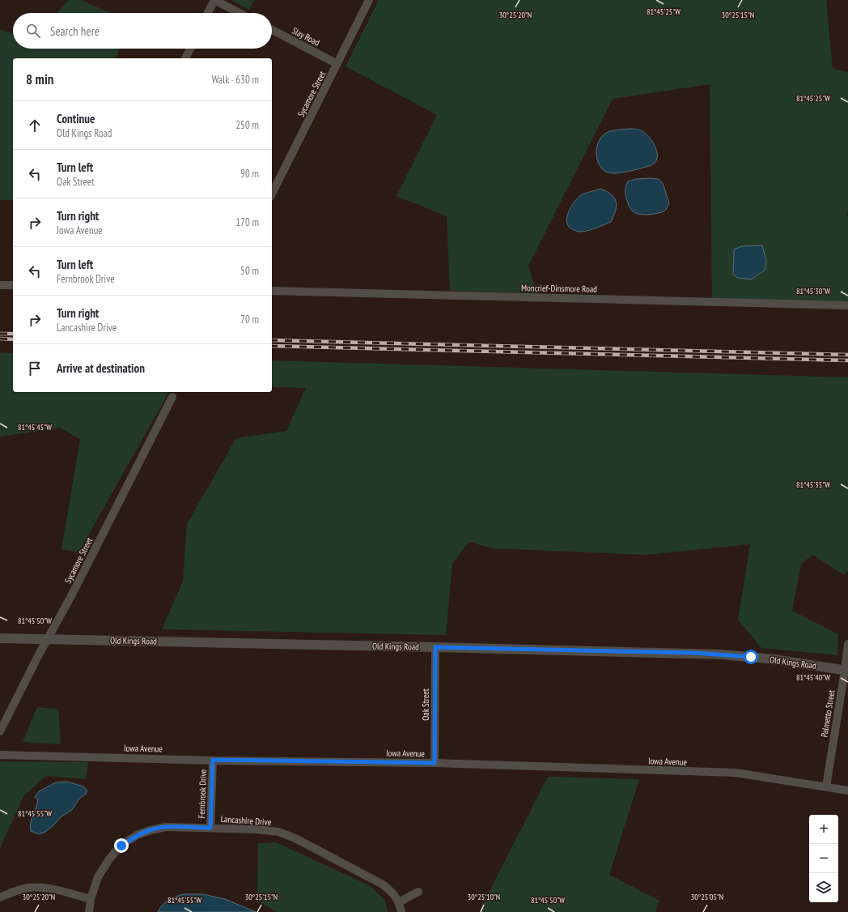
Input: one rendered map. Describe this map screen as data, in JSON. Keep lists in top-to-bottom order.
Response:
{
  "streets": {
    "street": [
      "Slay Road",
      "Sycamore Street",
      "Moncrief-Dinsmore Road",
      "Old Kings Road",
      "Oak Street",
      "Palmetto Street",
      "Iowa Avenue",
      "Fernbrook Drive",
      "Lancashire Drive"
    ]
  },
  "crossings": [
    ["Slay Road", "Sycamore Street"],
    ["Sycamore Street", "Old Kings Road"],
    ["Old Kings Road", "Oak Street"],
    ["Old Kings Road", "Palmetto Street"],
    ["Oak Street", "Iowa Avenue"],
    ["Palmetto Street", "Iowa Avenue"],
    ["Iowa Avenue", "Fernbrook Drive"],
    ["Fernbrook Drive", "Lancashire Drive"]
  ],
  "page": {
    "search": "Search here",
    "heading": ["8 min", "Walk · 630 m"],
    "list": [
      ["Continue", "Old Kings Road", "250 m"],
      ["Turn left", "Oak Street", "90 m"],
      ["Turn right", "Iowa Avenue", "170 m"],
      ["Turn left", "Fernbrook Drive", "50 m"],
      ["Turn right", "Lancashire Drive", "70 m"],
      "Arrive at destination"
    ],
    "map_buttons": ["+", "−"]
  },
  "coordinates": [
    "81°45'25\"W",
    "30°25'20\"N",
    "30°25'15\"N",
    "81°45'30\"W",
    "81°45'45\"W",
    "81°45'35\"W",
    "81°45'50\"W",
    "81°45'40\"W",
    "81°45'55\"W",
    "30°25'10\"N",
    "30°25'05\"N"
  ]
}
